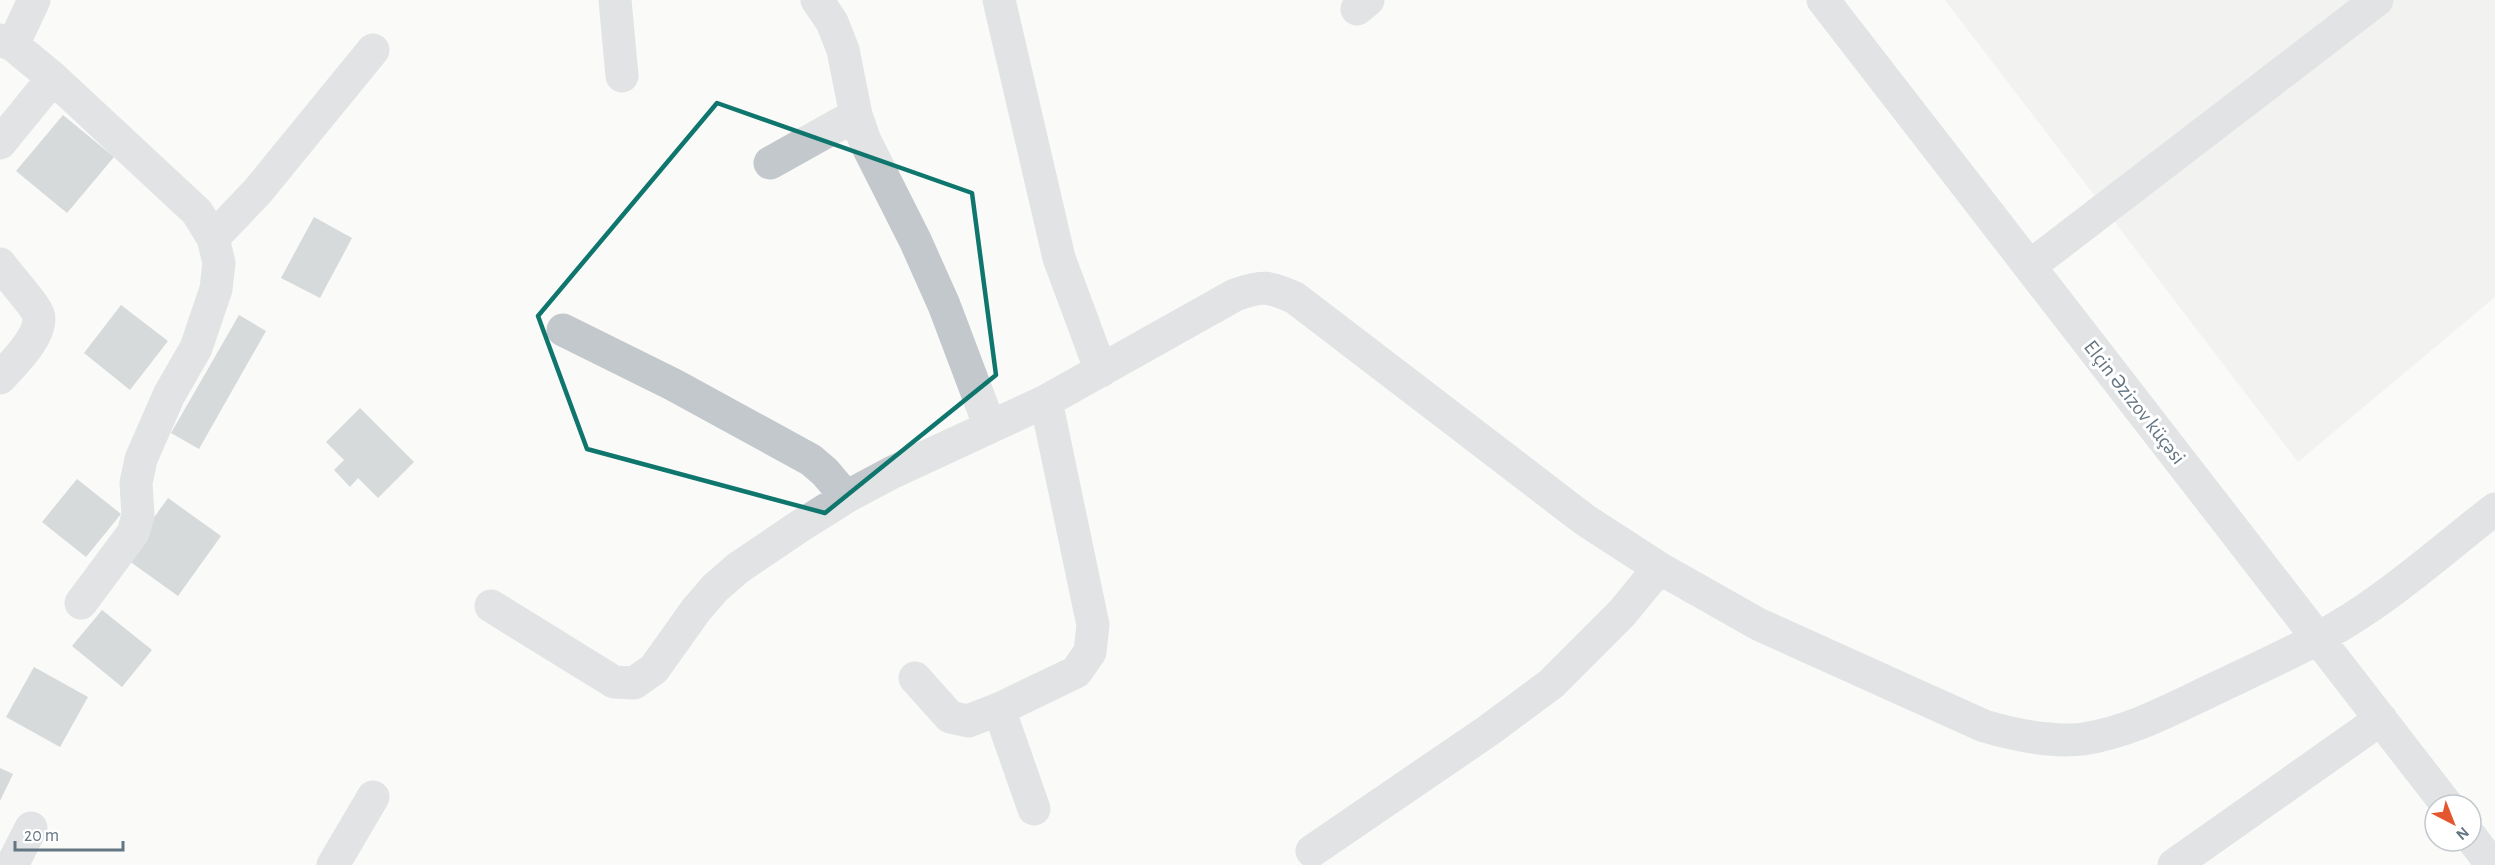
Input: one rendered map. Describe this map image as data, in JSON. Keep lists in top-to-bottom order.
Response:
{
  "streets": {
    "street": ["Elçin Əzizov küçəsi"]
  },
  "scale_bar": "20 m",
  "north": "bottom right"
}
